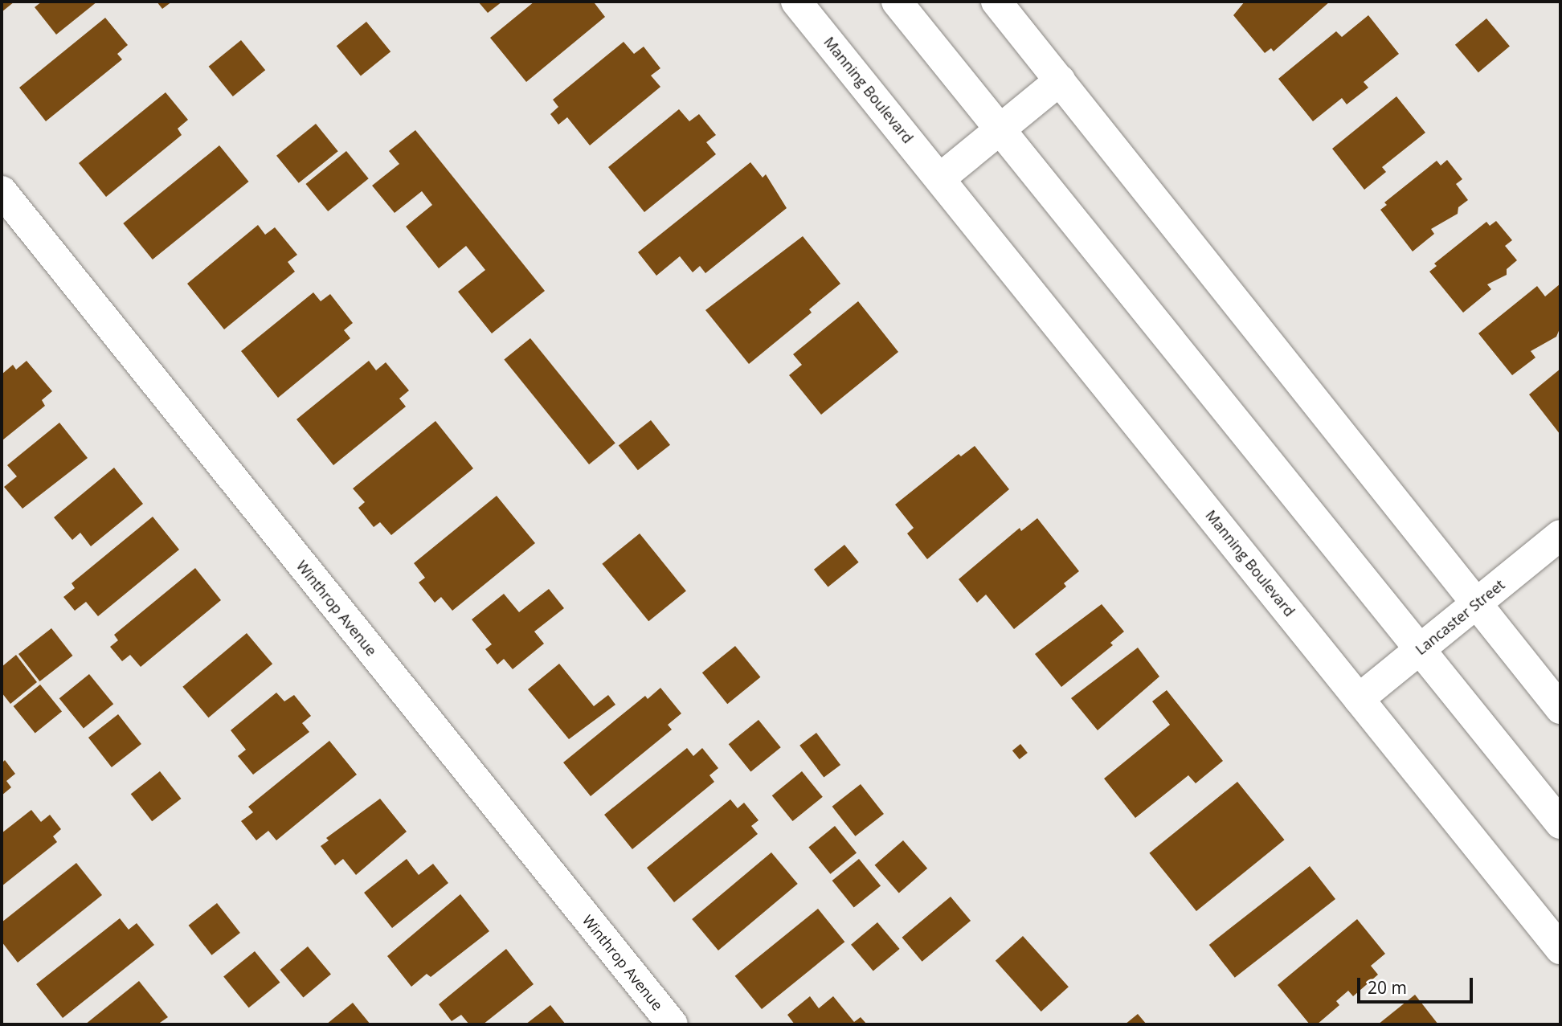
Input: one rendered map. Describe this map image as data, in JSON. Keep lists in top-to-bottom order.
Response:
{
  "streets": {
    "street": ["Manning Boulevard", "Winthrop Avenue", "Lancaster Street"]
  },
  "crossings": [
    ["Manning Boulevard", "Lancaster Street"]
  ],
  "scale_bar": "20 m"
}
